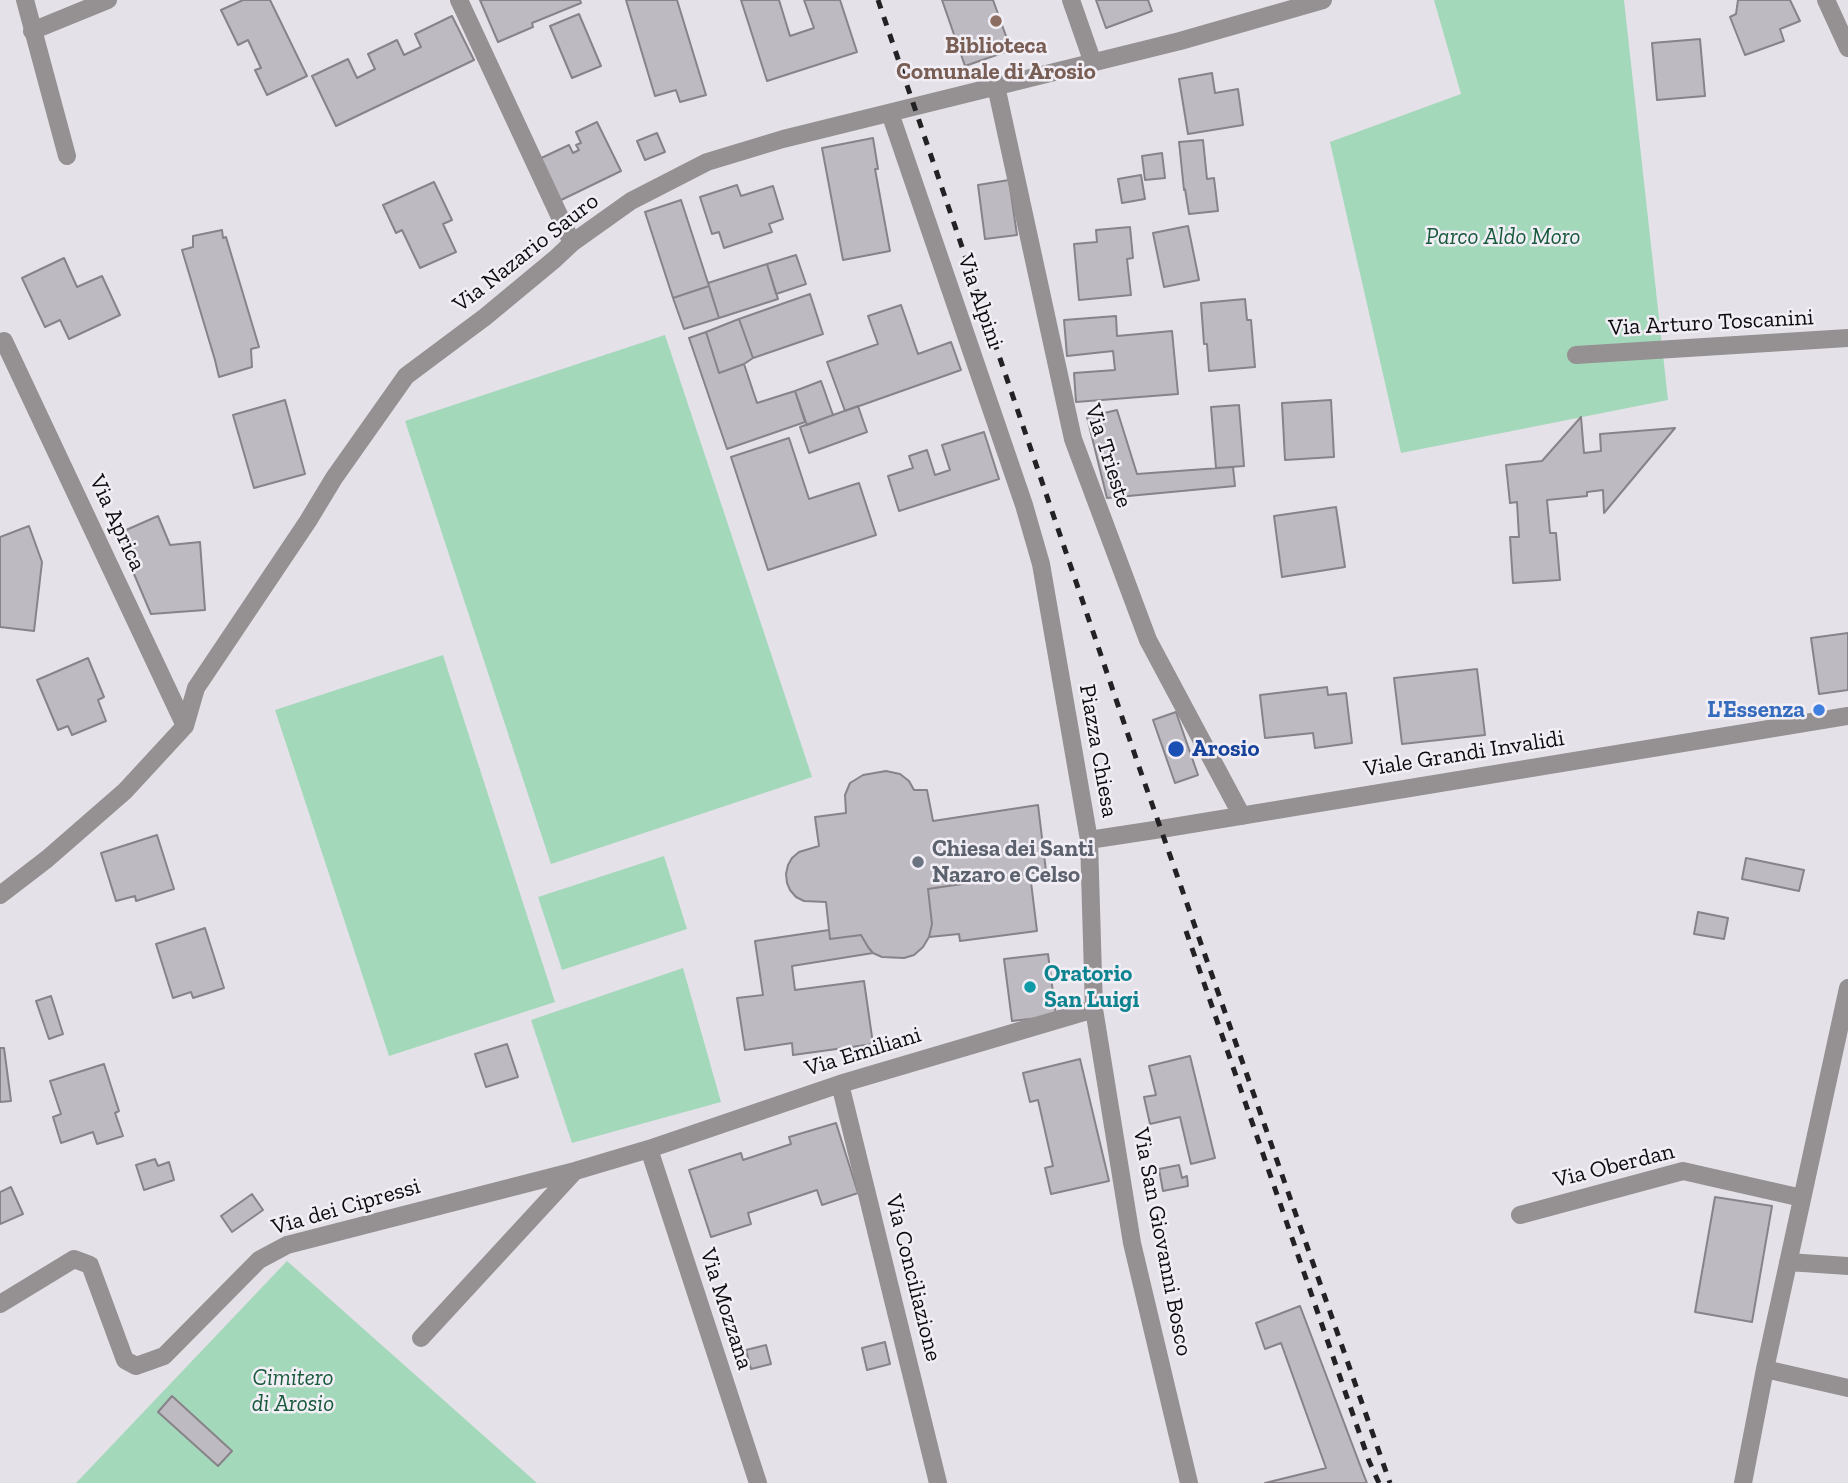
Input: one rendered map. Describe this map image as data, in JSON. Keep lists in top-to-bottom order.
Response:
{
  "streets": {
    "street": [
      "Via Nazario Sauro",
      "Via Alpini",
      "Via Arturo Toscanini",
      "Via Trieste",
      "Via Aprica",
      "Piazza Chiesa",
      "Viale Grandi Invalidi",
      "Via Emiliani",
      "Via Oberdan",
      "Via dei Cipressi",
      "Via San Giovanni Bosco",
      "Via Conciliazione",
      "Via Mozzana"
    ]
  },
  "crossings": [
    ["Via Nazario Sauro", "Via Alpini"],
    ["Via Nazario Sauro", "Via Trieste"],
    ["Via Nazario Sauro", "Via Aprica"],
    ["Via Alpini", "Piazza Chiesa"],
    ["Via Trieste", "Viale Grandi Invalidi"],
    ["Piazza Chiesa", "Viale Grandi Invalidi"],
    ["Piazza Chiesa", "Via Emiliani"],
    ["Piazza Chiesa", "Via San Giovanni Bosco"],
    ["Via Emiliani", "Via dei Cipressi"],
    ["Via Emiliani", "Via San Giovanni Bosco"],
    ["Via Emiliani", "Via Conciliazione"],
    ["Via Emiliani", "Via Mozzana"],
    ["Via dei Cipressi", "Via Mozzana"]
  ],
  "parks": ["Parco Aldo Moro", "Cimitero di Arosio"],
  "places": [
    "Biblioteca Comunale di Arosio",
    "L'Essenza",
    "Arosio",
    "Chiesa dei Santi Nazaro e Celso",
    "Oratorio San Luigi"
  ]
}
